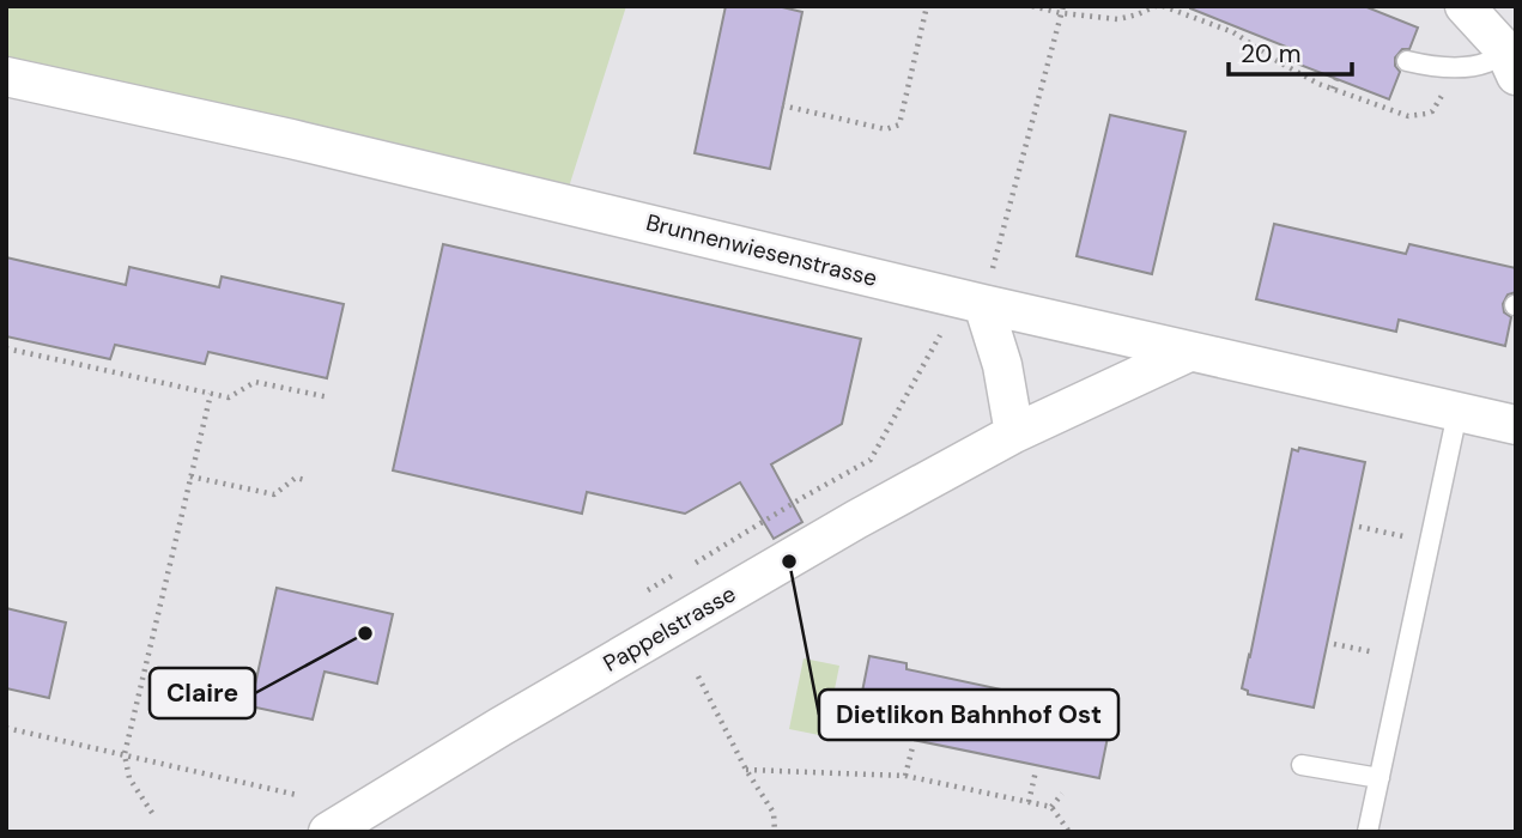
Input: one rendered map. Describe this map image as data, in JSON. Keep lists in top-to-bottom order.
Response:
{
  "streets": {
    "street": ["Brunnenwiesenstrasse", "Pappelstrasse"]
  },
  "crossings": [
    ["Brunnenwiesenstrasse", "Pappelstrasse"]
  ],
  "places": ["Dietlikon Bahnhof Ost", "Claire"],
  "scale_bar": "20 m"
}
